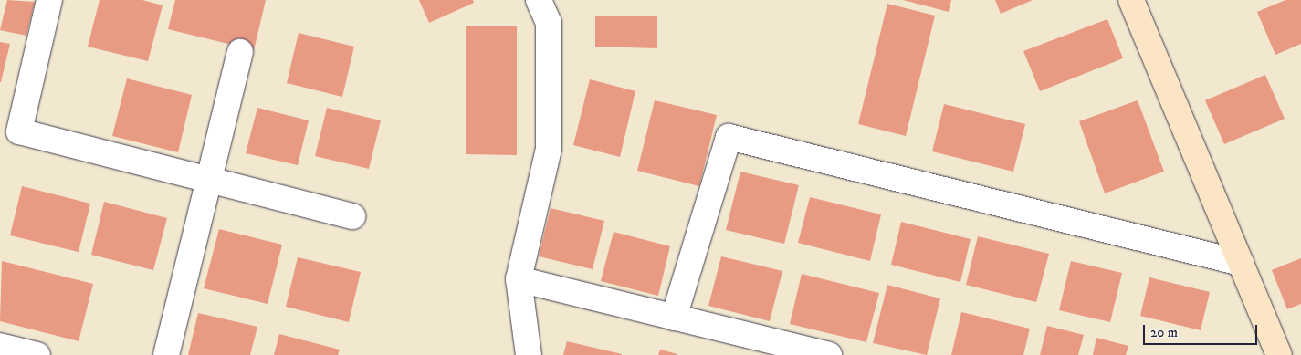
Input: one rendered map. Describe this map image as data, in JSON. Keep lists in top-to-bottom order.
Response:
{
  "scale_bar": "20 m"
}
